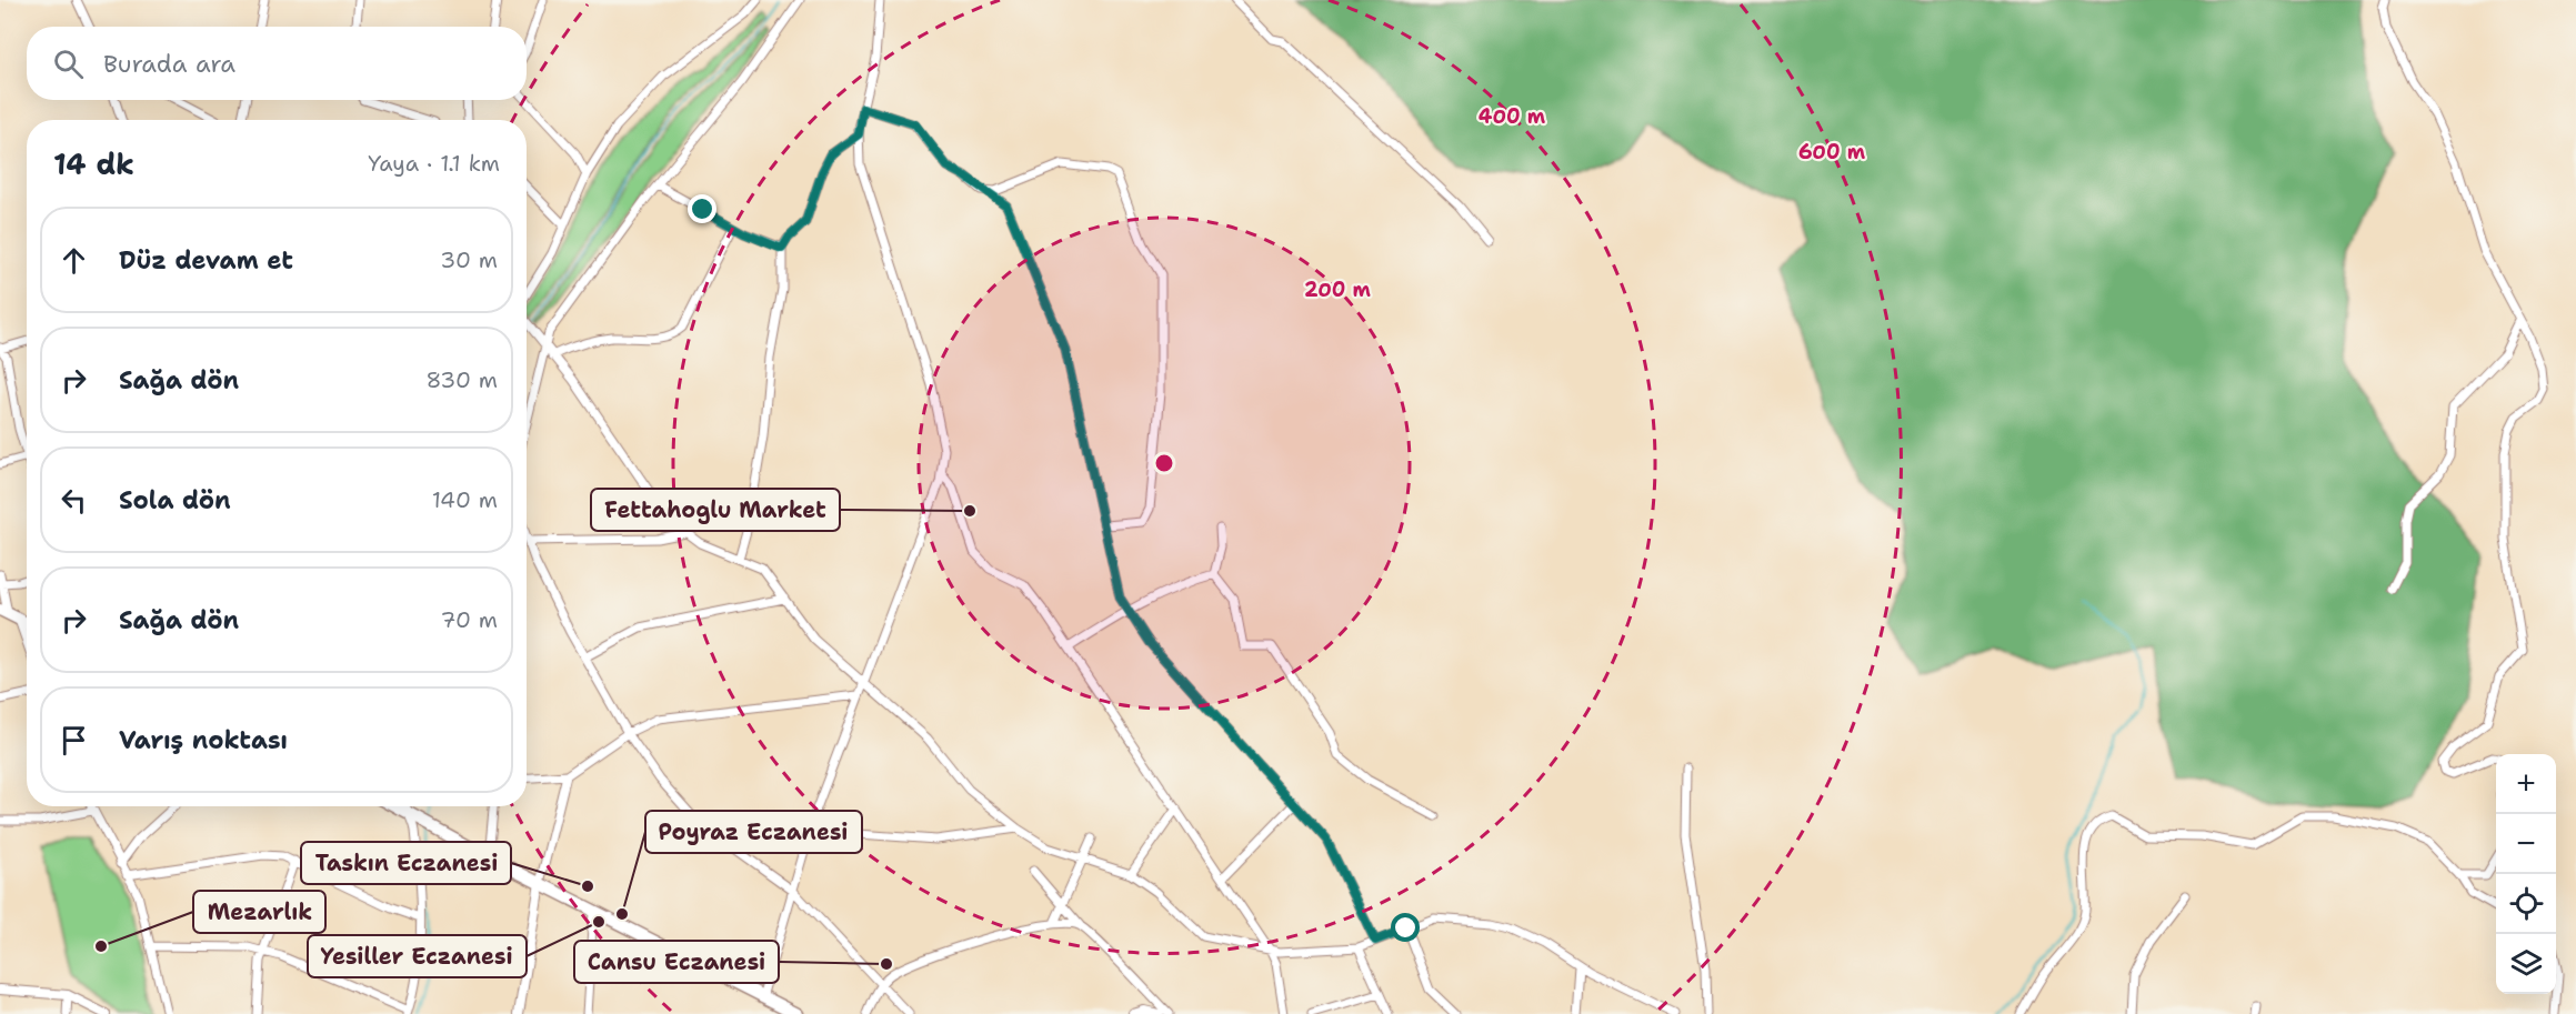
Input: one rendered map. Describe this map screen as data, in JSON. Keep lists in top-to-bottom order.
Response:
{
  "places": [
    "Fettahoglu Market",
    "Taskın Eczanesi",
    "Poyraz Eczanesi",
    "Yesiller Eczanesi",
    "Mezarlık",
    "Cansu Eczanesi"
  ],
  "page": {
    "search": "Burada ara",
    "heading": ["14 dk", "Yaya · 1.1 km"],
    "list": [
      ["Düz devam et", "30 m"],
      ["Sağa dön", "830 m"],
      ["Sola dön", "140 m"],
      ["Sağa dön", "70 m"],
      "Varış noktası"
    ],
    "map_buttons": ["+", "−"]
  },
  "rings": ["400 m", "600 m", "200 m"]
}
